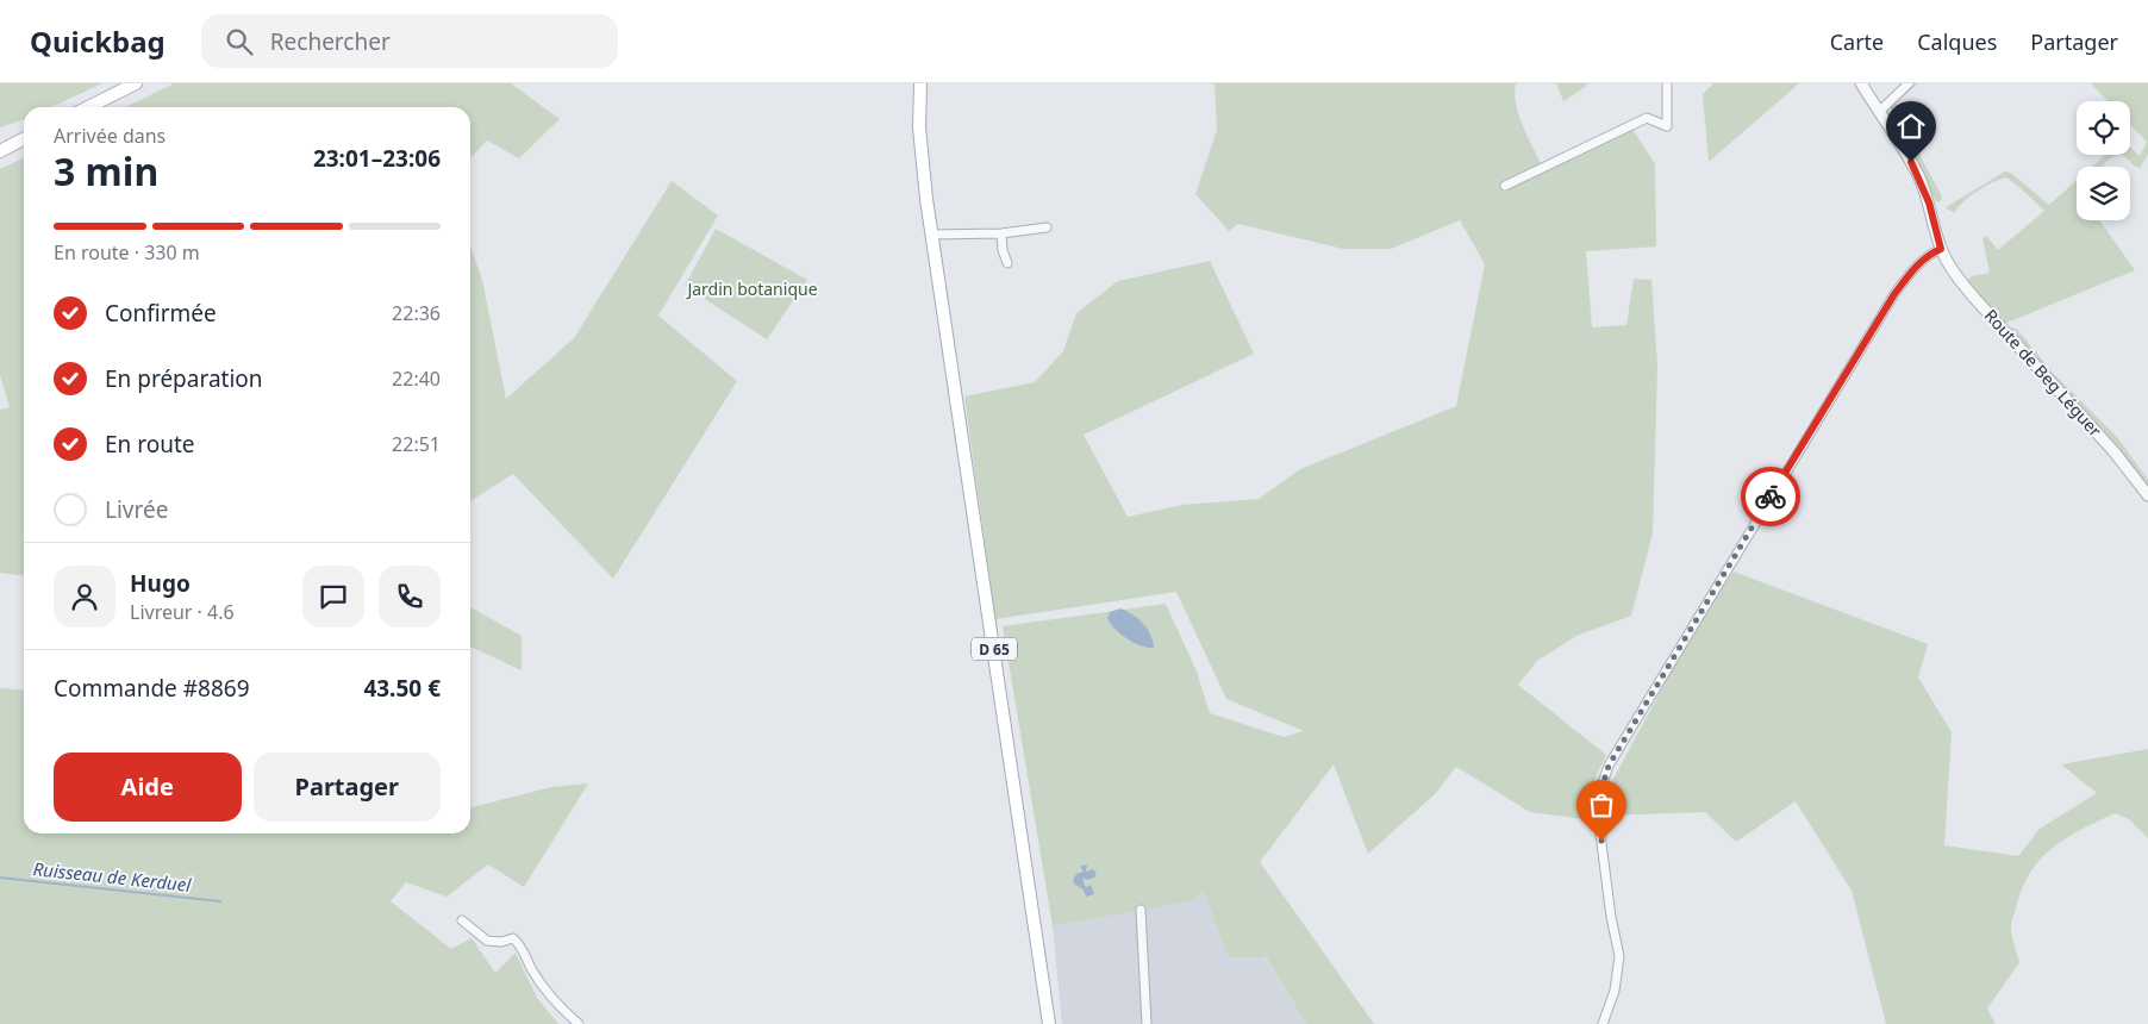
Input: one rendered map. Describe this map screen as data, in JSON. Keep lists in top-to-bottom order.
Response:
{
  "streets": {
    "main road": ["D 65"],
    "street": ["Route de Beg Léguer"]
  },
  "water": ["Ruisseau de Kerduel"],
  "parks": ["Jardin botanique"],
  "page": {
    "header": "Quickbag",
    "search": "Rechercher",
    "nav": ["Carte", "Calques", "Partager"],
    "heading": ["3 min", "Arrivée dans", "23:01–23:06"],
    "panel": [
      "Hugo",
      "Livreur · 4.6",
      "Commande #8869",
      "43.50 €"
    ],
    "bar": "En route · 330 m",
    "list": [
      ["Confirmée", "22:36"],
      ["En préparation", "22:40"],
      ["En route", "22:51"],
      "Livrée"
    ],
    "buttons": ["Aide", "Partager"]
  }
}
